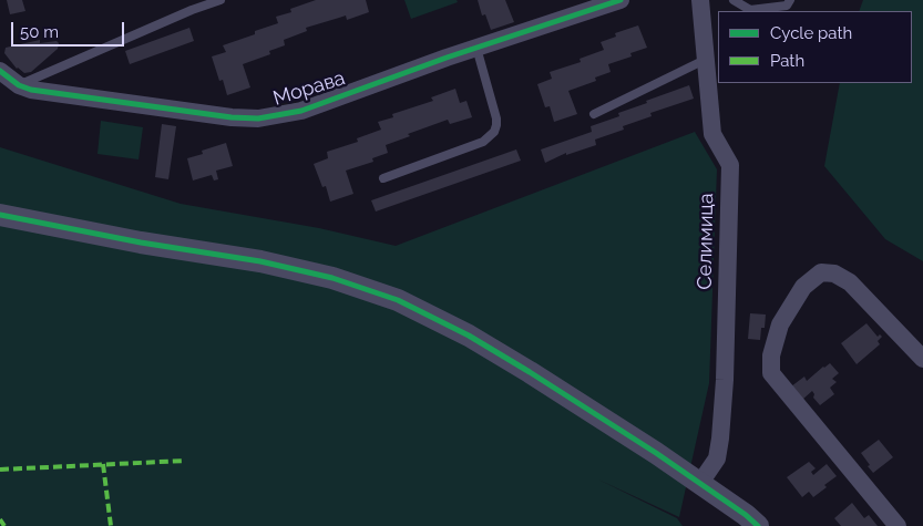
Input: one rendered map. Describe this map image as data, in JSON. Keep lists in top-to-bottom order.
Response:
{
  "streets": {
    "street": ["Морава", "Селимица"]
  },
  "legend": ["Cycle path", "Path"],
  "scale_bar": "50 m"
}
